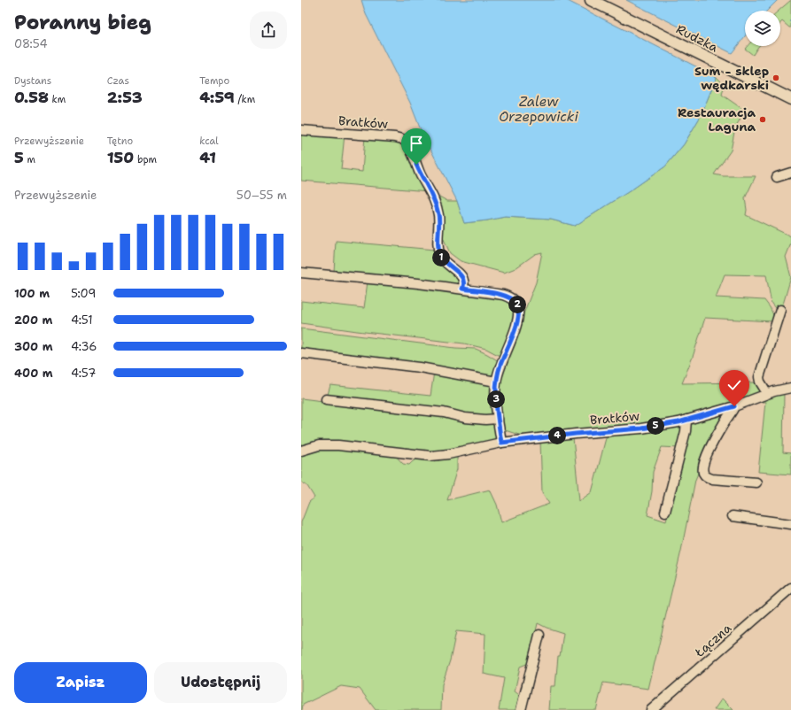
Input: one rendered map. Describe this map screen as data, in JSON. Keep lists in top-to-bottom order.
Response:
{
  "streets": {
    "main road": ["Rudzka"],
    "street": ["Bratków", "Łączna"]
  },
  "water": ["Zalew Orzepowicki"],
  "places": ["Sum - sklep wędkarski", "Restauracja Laguna"],
  "page": {
    "heading": ["Poranny bieg", "08:54"],
    "stats": [
      ["Dystans", "0.58 km"],
      ["Czas", "2:53"],
      ["Tempo", "4:59 /km"],
      ["Przewyższenie", "5 m"],
      ["Tętno", "150 bpm"],
      ["kcal", "41"]
    ],
    "chart": ["Przewyższenie", "50–55 m"],
    "pins": [
      "1",
      "2",
      "3",
      "5",
      "4"
    ],
    "list": [
      {
        "name": "100 m",
        "note": "5:09"
      },
      {
        "name": "200 m",
        "note": "4:51"
      },
      {
        "name": "300 m",
        "note": "4:36"
      },
      {
        "name": "400 m",
        "note": "4:57"
      }
    ],
    "buttons": ["Zapisz", "Udostępnij"]
  }
}
